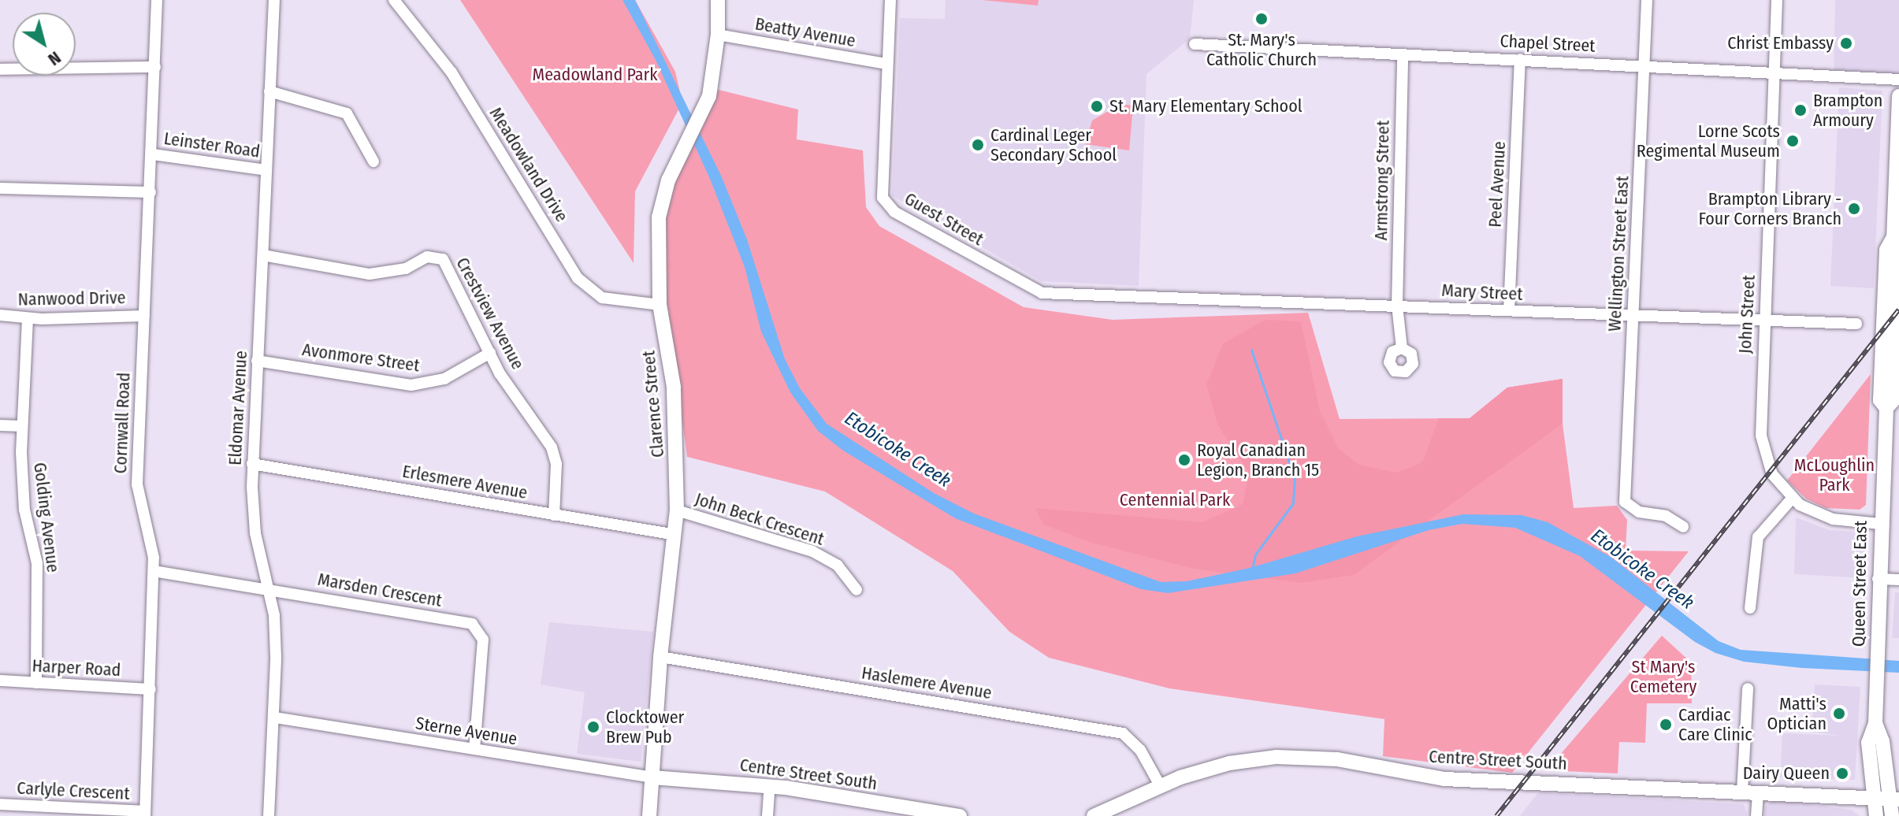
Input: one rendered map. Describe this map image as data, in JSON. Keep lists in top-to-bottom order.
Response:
{
  "streets": {
    "street": [
      "Beatty Avenue",
      "Chapel Street",
      "Leinster Road",
      "Meadowland Drive",
      "Armstrong Street",
      "Peel Avenue",
      "Guest Street",
      "Wellington Street East",
      "Mary Street",
      "Nanwood Drive",
      "Crestview Avenue",
      "John Street",
      "Avonmore Street",
      "Clarence Street",
      "Eldomar Avenue",
      "Cornwall Road",
      "Erlesmere Avenue",
      "Golding Avenue",
      "John Beck Crescent",
      "Queen Street East",
      "Marsden Crescent",
      "Harper Road",
      "Haslemere Avenue",
      "Sterne Avenue",
      "Centre Street South",
      "Carlyle Crescent"
    ]
  },
  "crossings": [
    ["Beatty Avenue", "Guest Street"],
    ["Beatty Avenue", "Clarence Street"],
    ["Chapel Street", "Armstrong Street"],
    ["Chapel Street", "Peel Avenue"],
    ["Chapel Street", "Wellington Street East"],
    ["Chapel Street", "John Street"],
    ["Leinster Road", "Eldomar Avenue"],
    ["Leinster Road", "Cornwall Road"],
    ["Meadowland Drive", "Clarence Street"],
    ["Armstrong Street", "Mary Street"],
    ["Peel Avenue", "Mary Street"],
    ["Guest Street", "Mary Street"],
    ["Wellington Street East", "Mary Street"],
    ["Mary Street", "John Street"],
    ["Nanwood Drive", "Cornwall Road"],
    ["Nanwood Drive", "Golding Avenue"],
    ["Crestview Avenue", "Avonmore Street"],
    ["Crestview Avenue", "Eldomar Avenue"],
    ["Crestview Avenue", "Erlesmere Avenue"],
    ["Avonmore Street", "Eldomar Avenue"],
    ["Clarence Street", "Erlesmere Avenue"],
    ["Clarence Street", "John Beck Crescent"],
    ["Clarence Street", "Haslemere Avenue"],
    ["Clarence Street", "Sterne Avenue"],
    ["Clarence Street", "Centre Street South"],
    ["Eldomar Avenue", "Erlesmere Avenue"],
    ["Eldomar Avenue", "Marsden Crescent"],
    ["Eldomar Avenue", "Sterne Avenue"],
    ["Cornwall Road", "Marsden Crescent"],
    ["Cornwall Road", "Harper Road"],
    ["Cornwall Road", "Carlyle Crescent"],
    ["Golding Avenue", "Harper Road"],
    ["Queen Street East", "Centre Street South"],
    ["Marsden Crescent", "Sterne Avenue"],
    ["Haslemere Avenue", "Centre Street South"],
    ["Sterne Avenue", "Centre Street South"]
  ],
  "water": ["Etobicoke Creek"],
  "parks": [
    "Meadowland Park",
    "McLoughlin Park",
    "Centennial Park",
    "St Mary's Cemetery"
  ],
  "places": [
    "St. Mary's Catholic Church",
    "Christ Embassy",
    "St. Mary Elementary School",
    "Brampton Armoury",
    "Lorne Scots Regimental Museum",
    "Cardinal Leger Secondary School",
    "Brampton Library - Four Corners Branch",
    "Royal Canadian Legion, Branch 15",
    "Matti's Optician",
    "Cardiac Care Clinic",
    "Clocktower Brew Pub",
    "Dairy Queen"
  ],
  "north": "bottom right"
}
